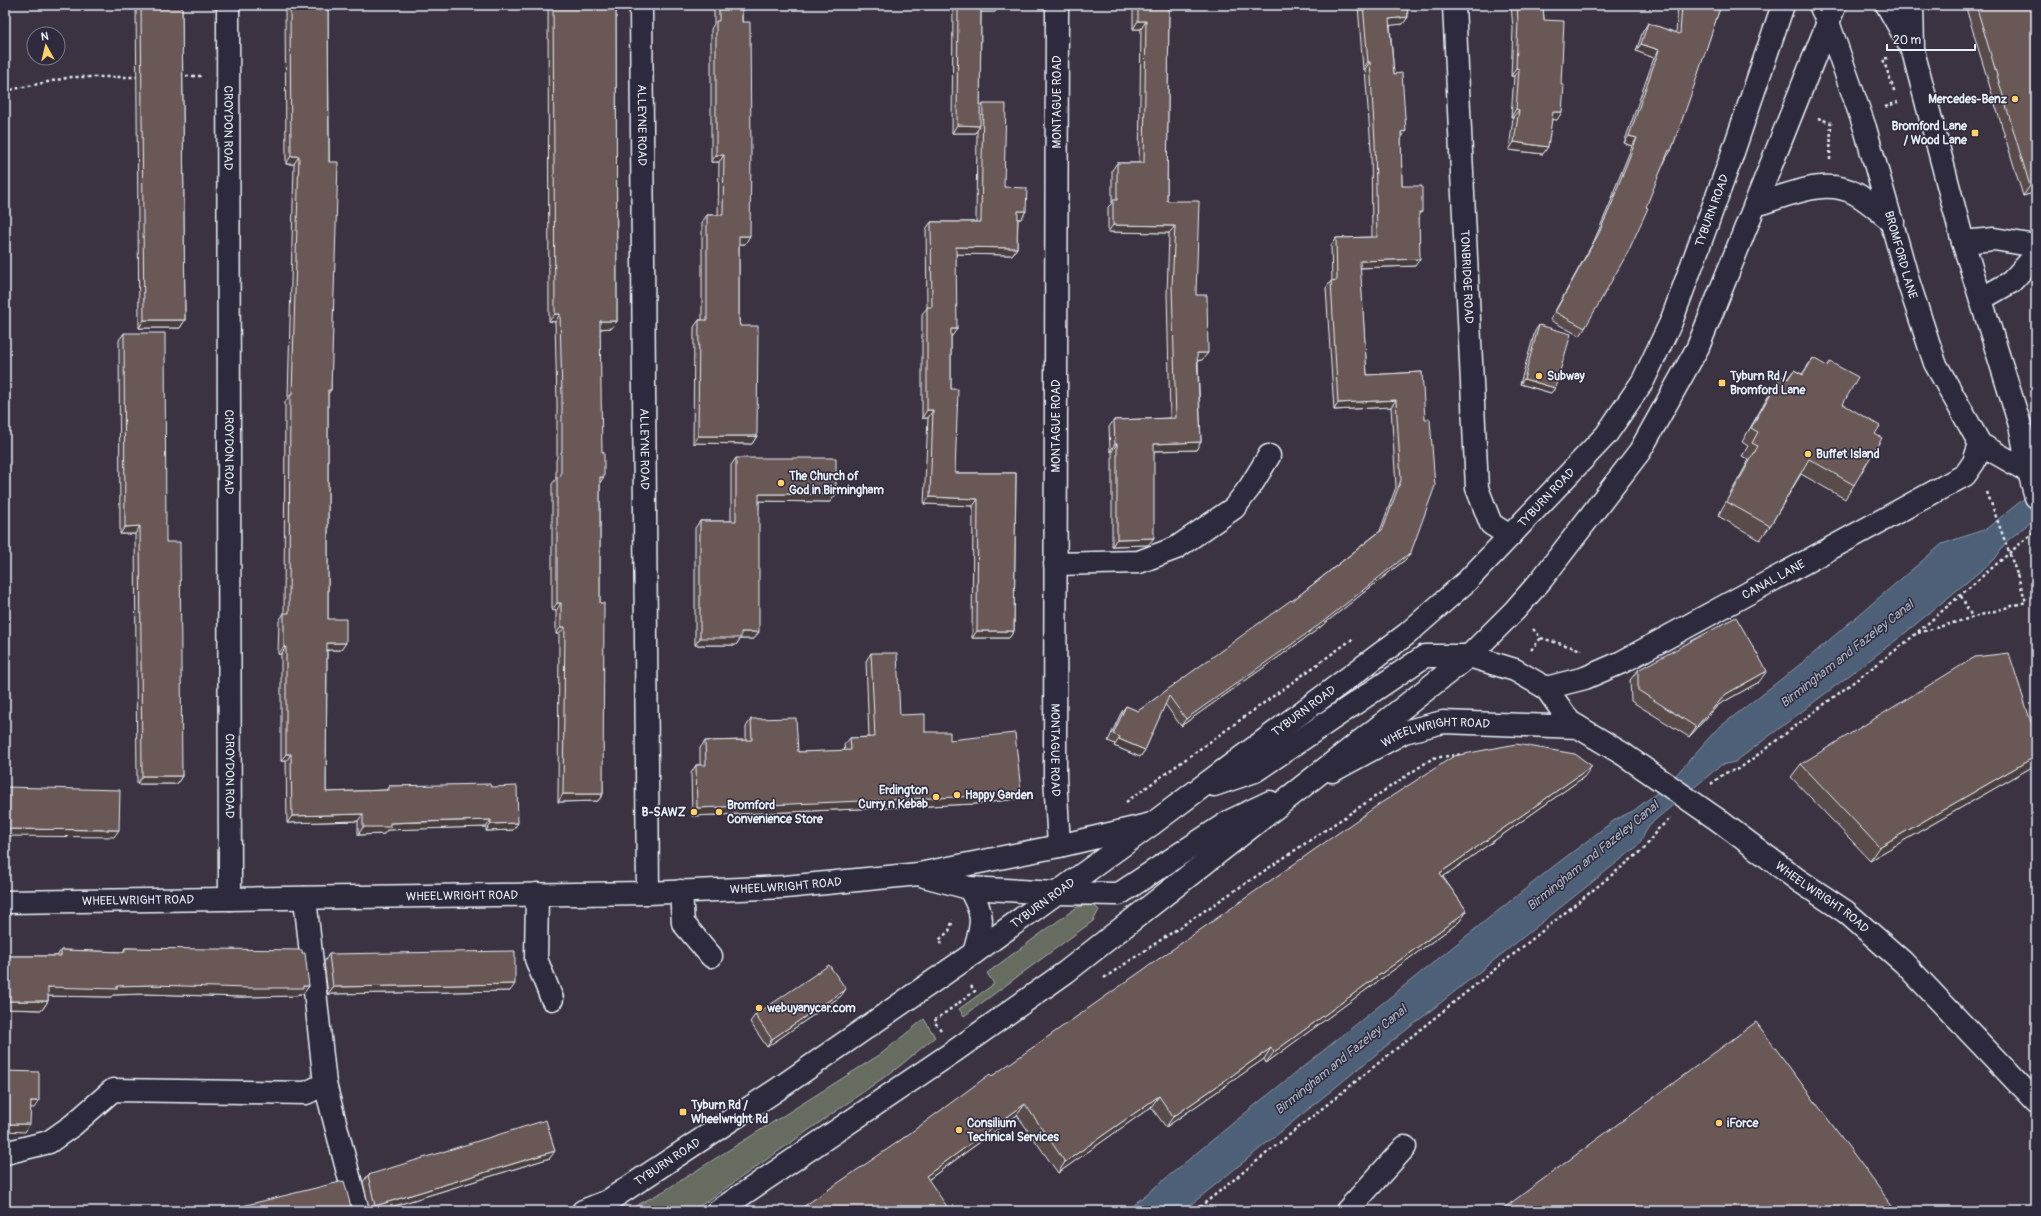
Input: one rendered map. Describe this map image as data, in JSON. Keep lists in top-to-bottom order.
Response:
{
  "streets": {
    "main road": [
      "MONTAGUE ROAD",
      "ALLEYNE ROAD",
      "CROYDON ROAD",
      "TYBURN ROAD",
      "BROMFORD LANE",
      "TONBRIDGE ROAD",
      "CANAL LANE",
      "WHEELWRIGHT ROAD"
    ]
  },
  "crossings": [
    ["MONTAGUE ROAD", "WHEELWRIGHT ROAD"],
    ["ALLEYNE ROAD", "WHEELWRIGHT ROAD"],
    ["CROYDON ROAD", "WHEELWRIGHT ROAD"],
    ["TYBURN ROAD", "TONBRIDGE ROAD"],
    ["TYBURN ROAD", "WHEELWRIGHT ROAD"],
    ["BROMFORD LANE", "CANAL LANE"],
    ["CANAL LANE", "WHEELWRIGHT ROAD"]
  ],
  "water": ["Birmingham and Fazeley Canal"],
  "places": {
    "other": [
      "Mercedes-Benz",
      "Subway",
      "Buffet Island",
      "The Church of God in Birmingham",
      "Happy Garden",
      "Erdington Curry n Kebab",
      "B-SAWZ",
      "Bromford Convenience Store",
      "webuyanycar.com",
      "iForce",
      "Consilium Technical Services"
    ],
    "transit": ["Bromford Lane / Wood Lane", "Tyburn Rd / Bromford Lane", "Tyburn Rd / Wheelwright Rd"]
  },
  "scale_bar": "20 m",
  "north": "top"
}
